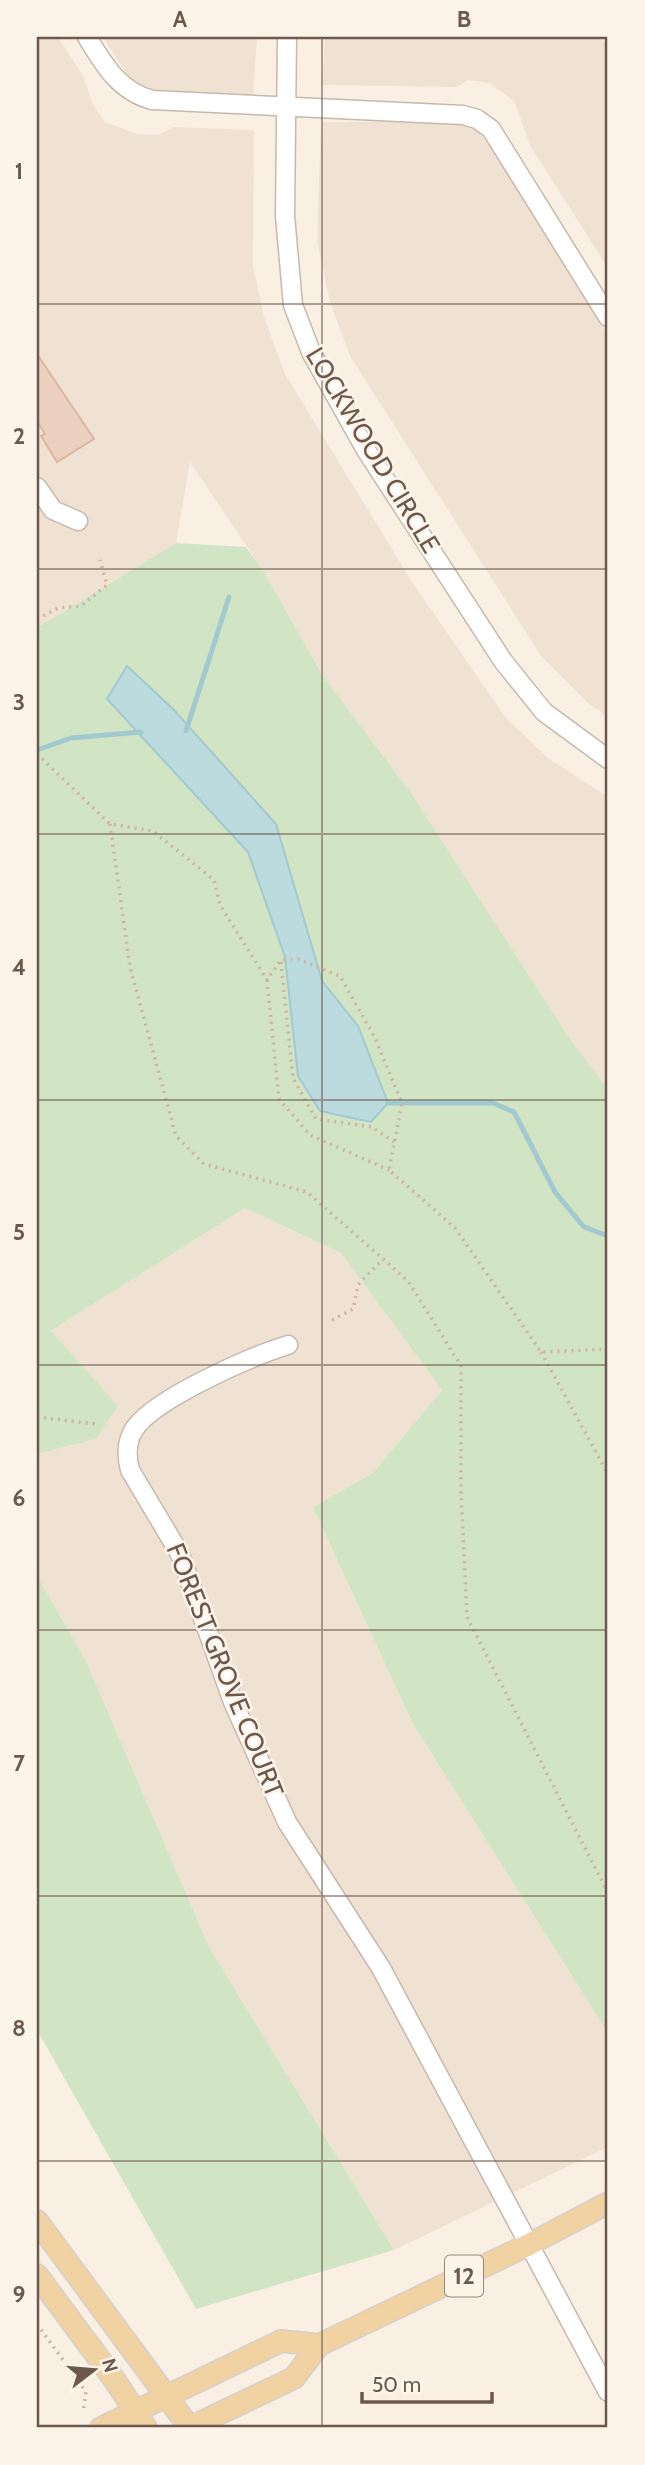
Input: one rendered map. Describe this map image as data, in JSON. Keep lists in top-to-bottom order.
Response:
{
  "streets": {
    "main road": ["12"],
    "street": ["LOCKWOOD CIRCLE", "FOREST GROVE COURT"]
  },
  "crossings": [
    ["FOREST GROVE COURT", "12"]
  ],
  "scale_bar": "50 m",
  "north": "right",
  "grid": {
    "columns": ["A", "B"],
    "rows": [
      "1",
      "2",
      "3",
      "4",
      "5",
      "6",
      "7",
      "8",
      "9"
    ]
  }
}
